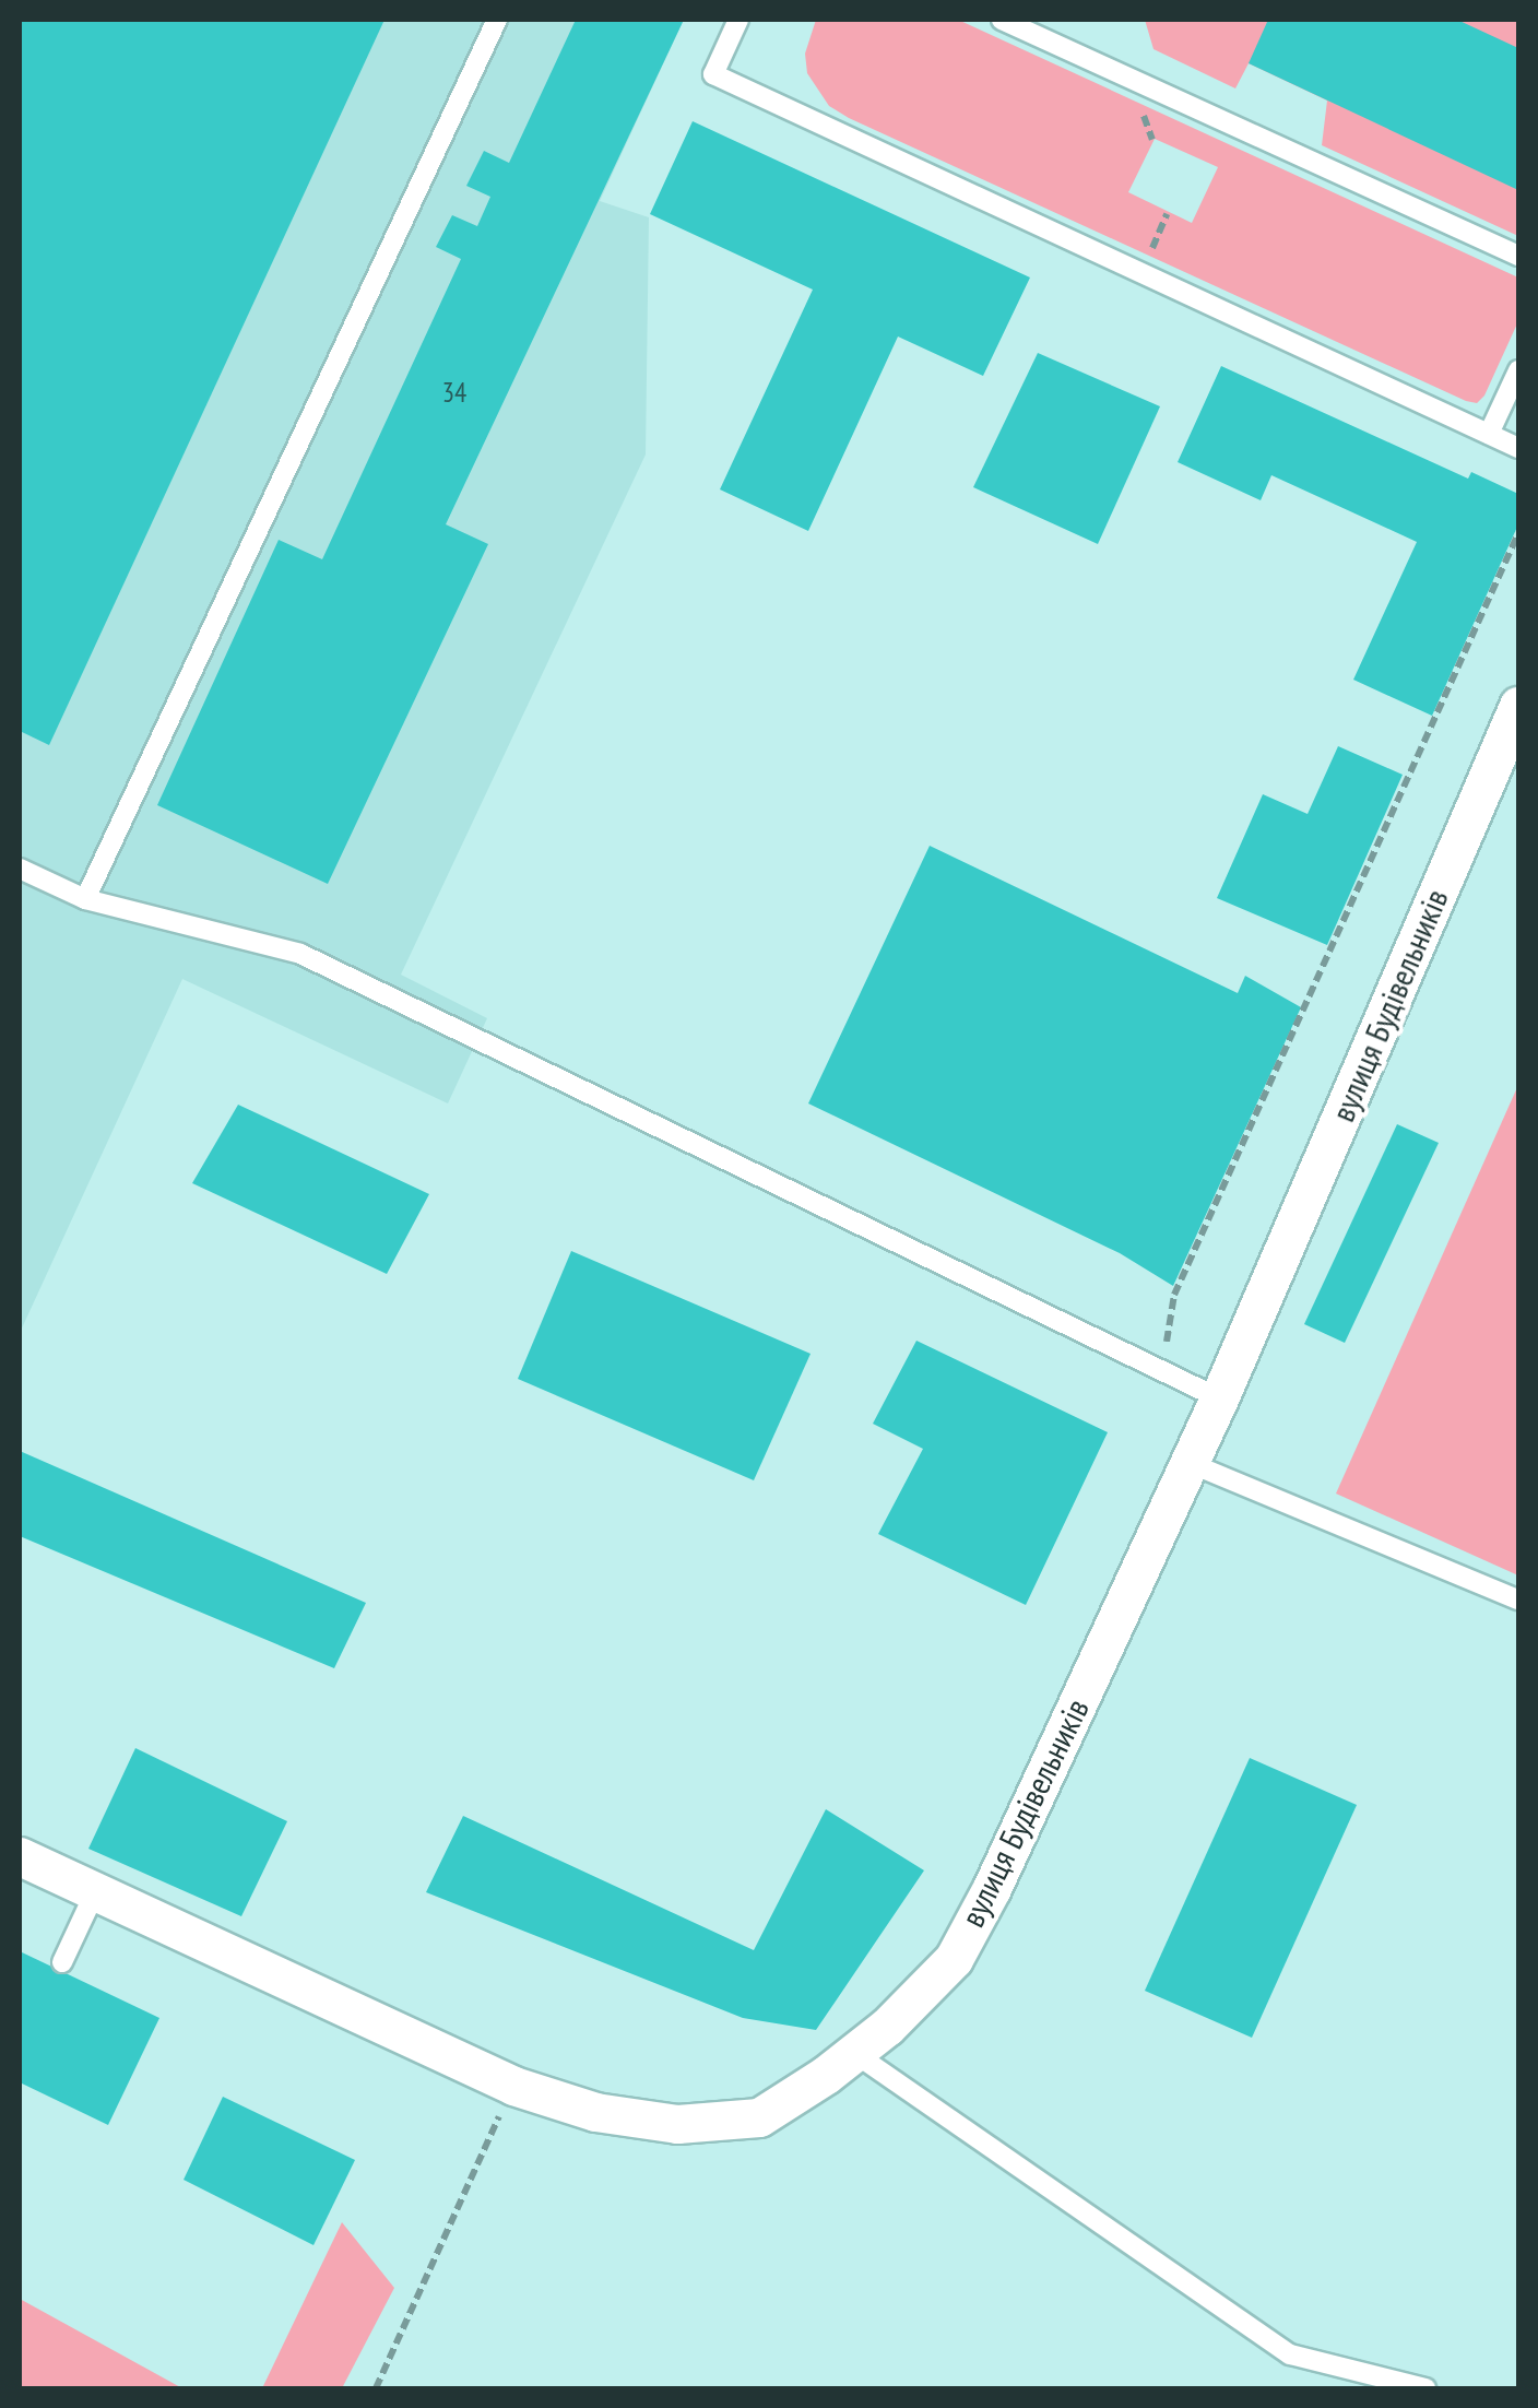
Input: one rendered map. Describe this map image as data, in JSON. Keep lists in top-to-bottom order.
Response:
{
  "streets": {
    "street": ["вулиця Будівельників"]
  },
  "house_numbers": ["34"]
}
